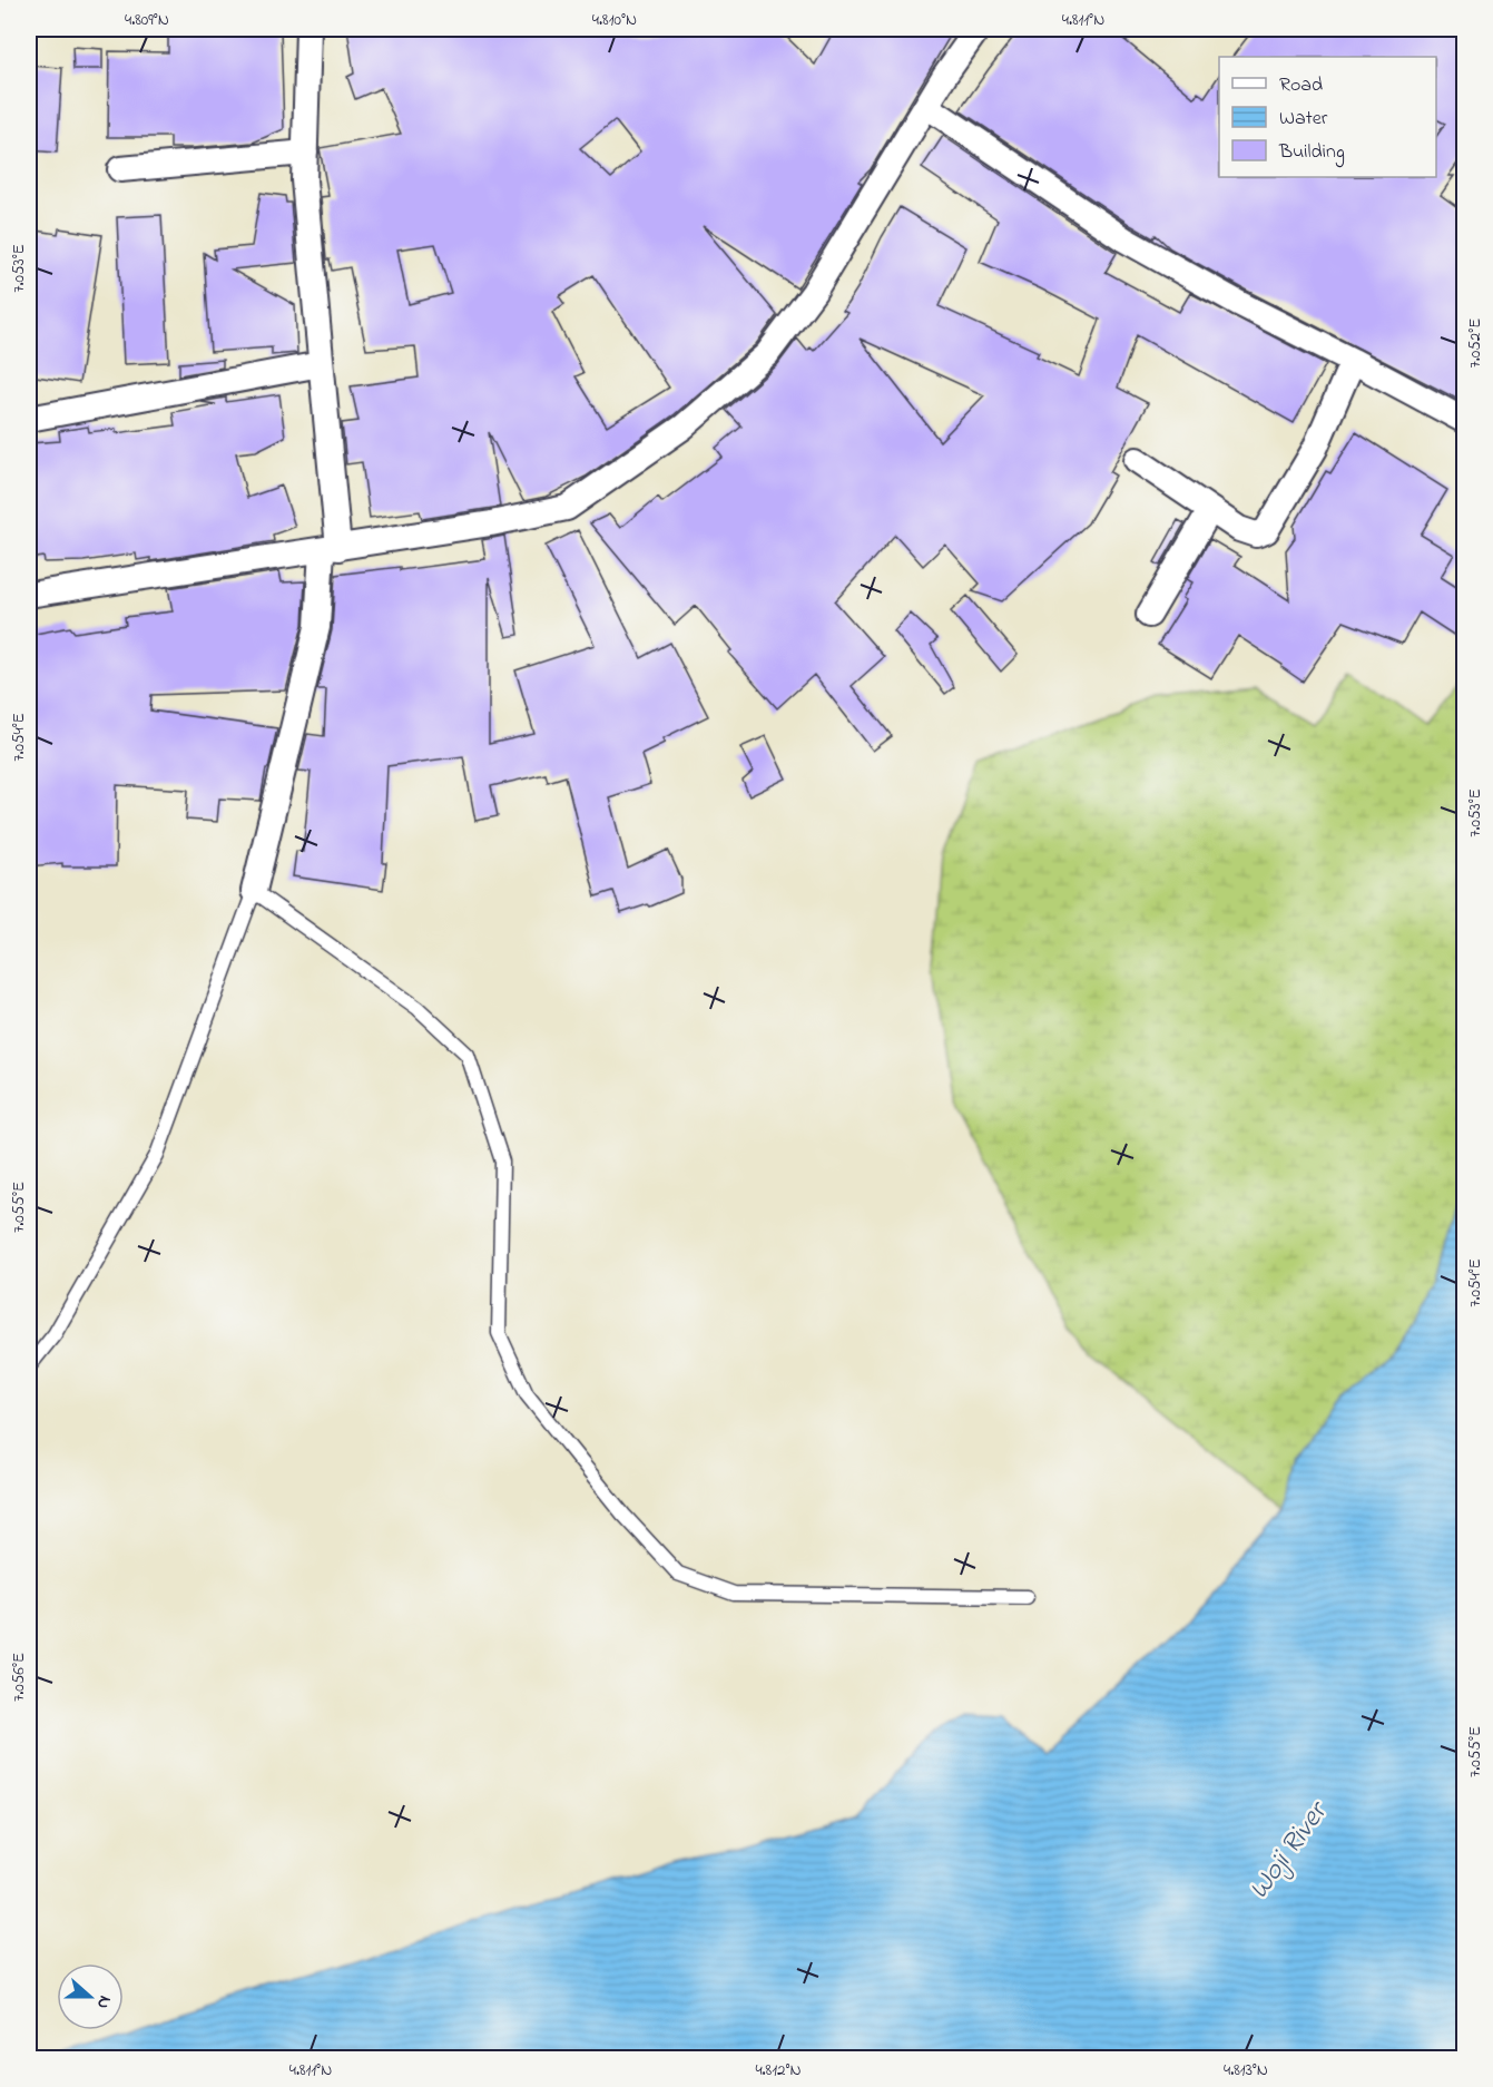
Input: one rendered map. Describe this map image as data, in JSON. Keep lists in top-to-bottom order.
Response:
{
  "water": ["Woji River"],
  "legend": ["Road", "Water", "Building"],
  "north": "right",
  "coordinates": [
    "4.809°N",
    "4.810°N",
    "4.811°N",
    "7.053°E",
    "7.052°E",
    "7.054°E",
    "7.055°E",
    "7.056°E",
    "4.812°N",
    "4.813°N"
  ]
}
